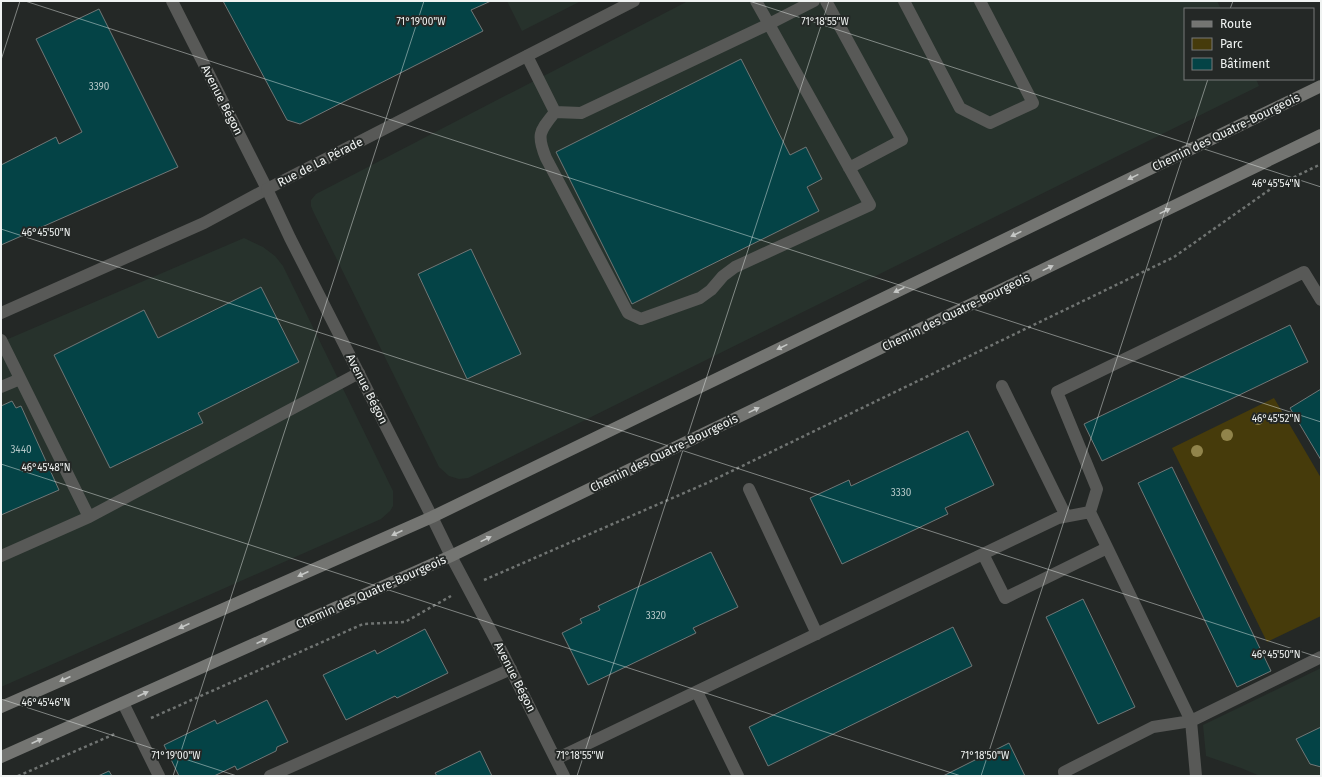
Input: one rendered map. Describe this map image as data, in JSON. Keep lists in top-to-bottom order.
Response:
{
  "streets": {
    "main road": ["Chemin des Quatre-Bourgeois"],
    "street": ["Avenue Bégon", "Rue de La Pérade"]
  },
  "crossings": [
    ["Avenue Bégon", "Chemin des Quatre-Bourgeois"],
    ["Avenue Bégon", "Rue de La Pérade"]
  ],
  "house_numbers": [
    "3390",
    "3440",
    "3330",
    "3320"
  ],
  "legend": ["Route", "Parc", "Bâtiment"],
  "coordinates": [
    "71°19'00\"W",
    "71°18'55\"W",
    "46°45'54\"N",
    "46°45'50\"N",
    "46°45'52\"N",
    "46°45'48\"N",
    "46°45'46\"N",
    "71°18'50\"W"
  ]
}
